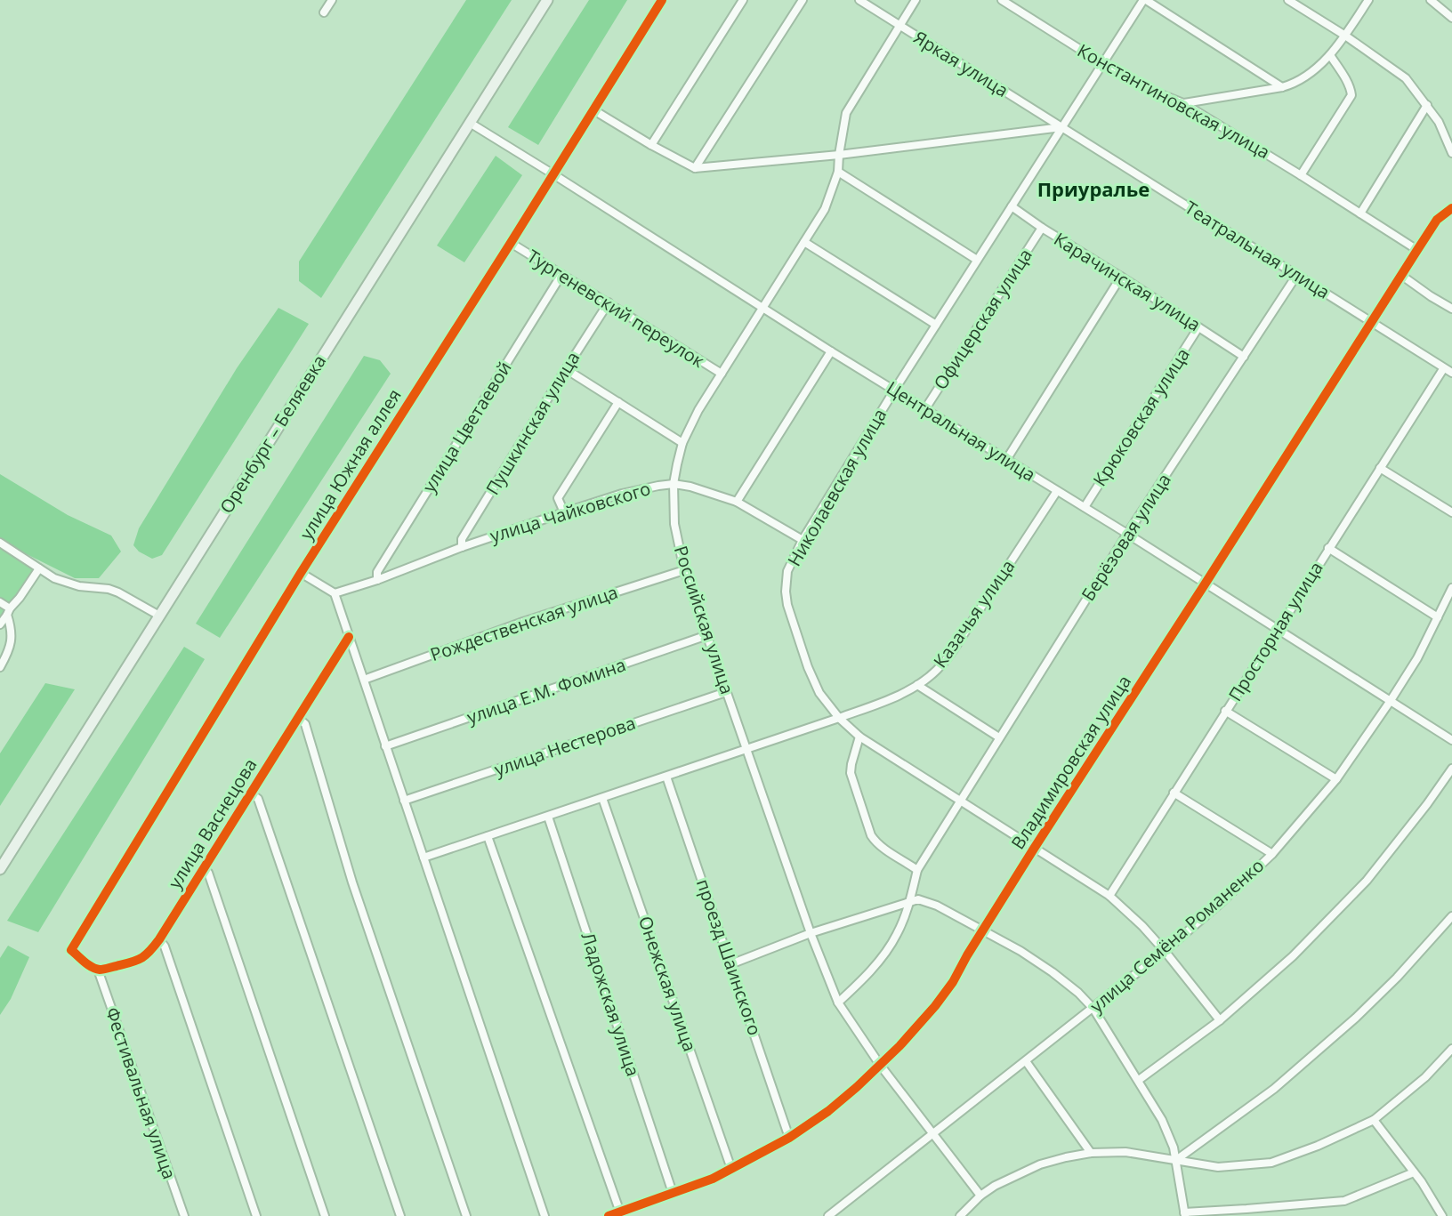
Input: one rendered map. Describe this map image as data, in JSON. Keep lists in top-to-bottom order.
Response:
{
  "streets": {
    "main road": ["Оренбург – Беляевка"],
    "street": [
      "Яркая улица",
      "Константиновская улица",
      "Театральная улица",
      "Карачинская улица",
      "Тургеневский переулок",
      "Офицерская улица",
      "Крюковская улица",
      "Пушкинская улица",
      "улица Цветаевой",
      "Центральная улица",
      "улица Южная аллея",
      "Николаевская улица",
      "улица Чайковского",
      "Берёзовая улица",
      "Казачья улица",
      "Российская улица",
      "Рождественская улица",
      "Просторная улица",
      "улица Е.М. Фомина",
      "улица Нестерова",
      "Владимировская улица",
      "улица Васнецова",
      "улица Семёна Романенко",
      "проезд Шаинского",
      "Онежская улица",
      "Ладожская улица",
      "Фестивальная улица"
    ]
  },
  "crossings": [
    ["Яркая улица", "Театральная улица"],
    ["Яркая улица", "Николаевская улица"],
    ["Яркая улица", "Российская улица"],
    ["Константиновская улица", "Николаевская улица"],
    ["Константиновская улица", "Владимировская улица"],
    ["Театральная улица", "Николаевская улица"],
    ["Театральная улица", "Берёзовая улица"],
    ["Театральная улица", "Просторная улица"],
    ["Театральная улица", "Владимировская улица"],
    ["Карачинская улица", "Офицерская улица"],
    ["Карачинская улица", "Крюковская улица"],
    ["Карачинская улица", "Николаевская улица"],
    ["Карачинская улица", "Берёзовая улица"],
    ["Тургеневский переулок", "Пушкинская улица"],
    ["Тургеневский переулок", "улица Цветаевой"],
    ["Тургеневский переулок", "улица Южная аллея"],
    ["Тургеневский переулок", "Российская улица"],
    ["Офицерская улица", "Центральная улица"],
    ["Крюковская улица", "Центральная улица"],
    ["Пушкинская улица", "улица Чайковского"],
    ["улица Цветаевой", "улица Чайковского"],
    ["Центральная улица", "Оренбург – Беляевка"],
    ["Центральная улица", "улица Южная аллея"],
    ["Центральная улица", "Николаевская улица"],
    ["Центральная улица", "Берёзовая улица"],
    ["Центральная улица", "Казачья улица"],
    ["Центральная улица", "Российская улица"],
    ["Центральная улица", "Просторная улица"],
    ["Центральная улица", "Владимировская улица"],
    ["Центральная улица", "улица Семёна Романенко"],
    ["улица Южная аллея", "улица Васнецова"],
    ["улица Южная аллея", "Фестивальная улица"],
    ["Николаевская улица", "улица Чайковского"],
    ["Николаевская улица", "Берёзовая улица"],
    ["Николаевская улица", "Казачья улица"],
    ["Николаевская улица", "Просторная улица"],
    ["Николаевская улица", "Владимировская улица"],
    ["Николаевская улица", "улица Семёна Романенко"],
    ["улица Чайковского", "Российская улица"],
    ["Берёзовая улица", "Российская улица"],
    ["Казачья улица", "Российская улица"],
    ["Российская улица", "Рождественская улица"],
    ["Российская улица", "улица Е.М. Фомина"],
    ["Российская улица", "улица Нестерова"],
    ["Российская улица", "Владимировская улица"],
    ["Российская улица", "улица Семёна Романенко"],
    ["Владимировская улица", "проезд Шаинского"],
    ["Владимировская улица", "Онежская улица"],
    ["Владимировская улица", "Ладожская улица"],
    ["улица Васнецова", "Фестивальная улица"]
  ],
  "districts": ["Приуралье"]
}
